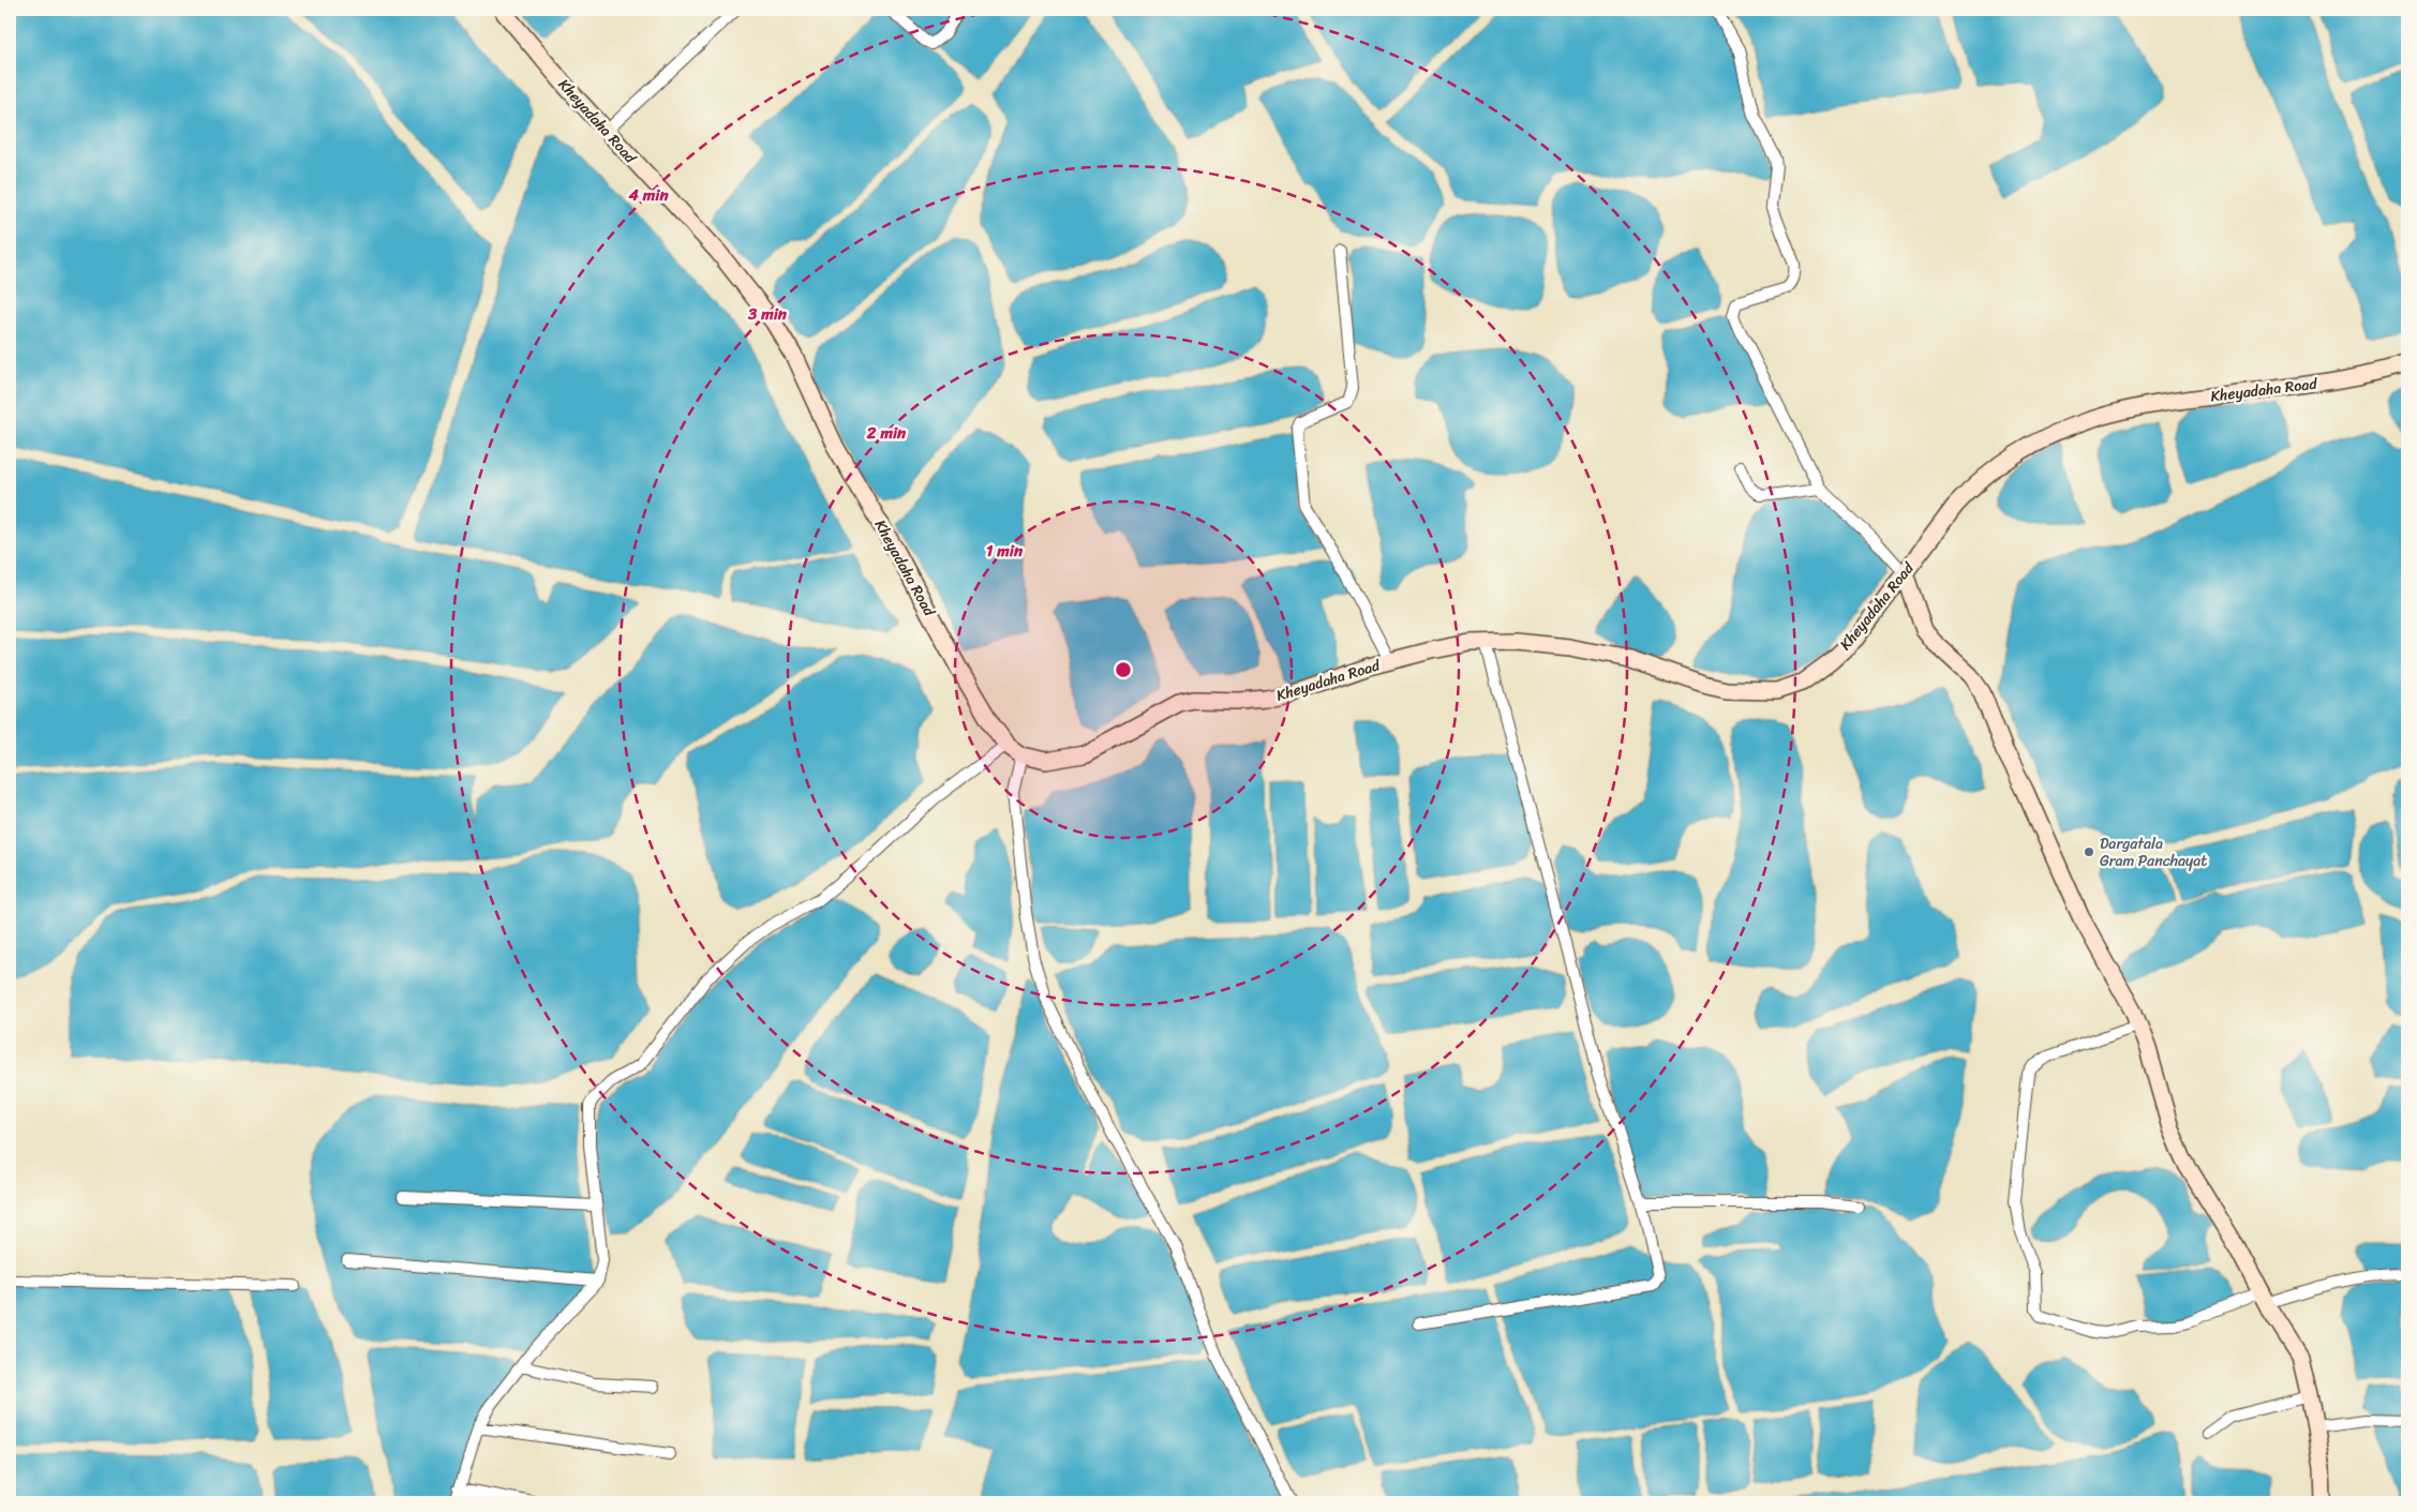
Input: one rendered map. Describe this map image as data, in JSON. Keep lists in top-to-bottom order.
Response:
{
  "streets": {
    "main road": ["Kheyadaha Road"]
  },
  "places": ["Dargatala Gram Panchayat"],
  "rings": [
    "4 min",
    "3 min",
    "2 min",
    "1 min"
  ]
}
